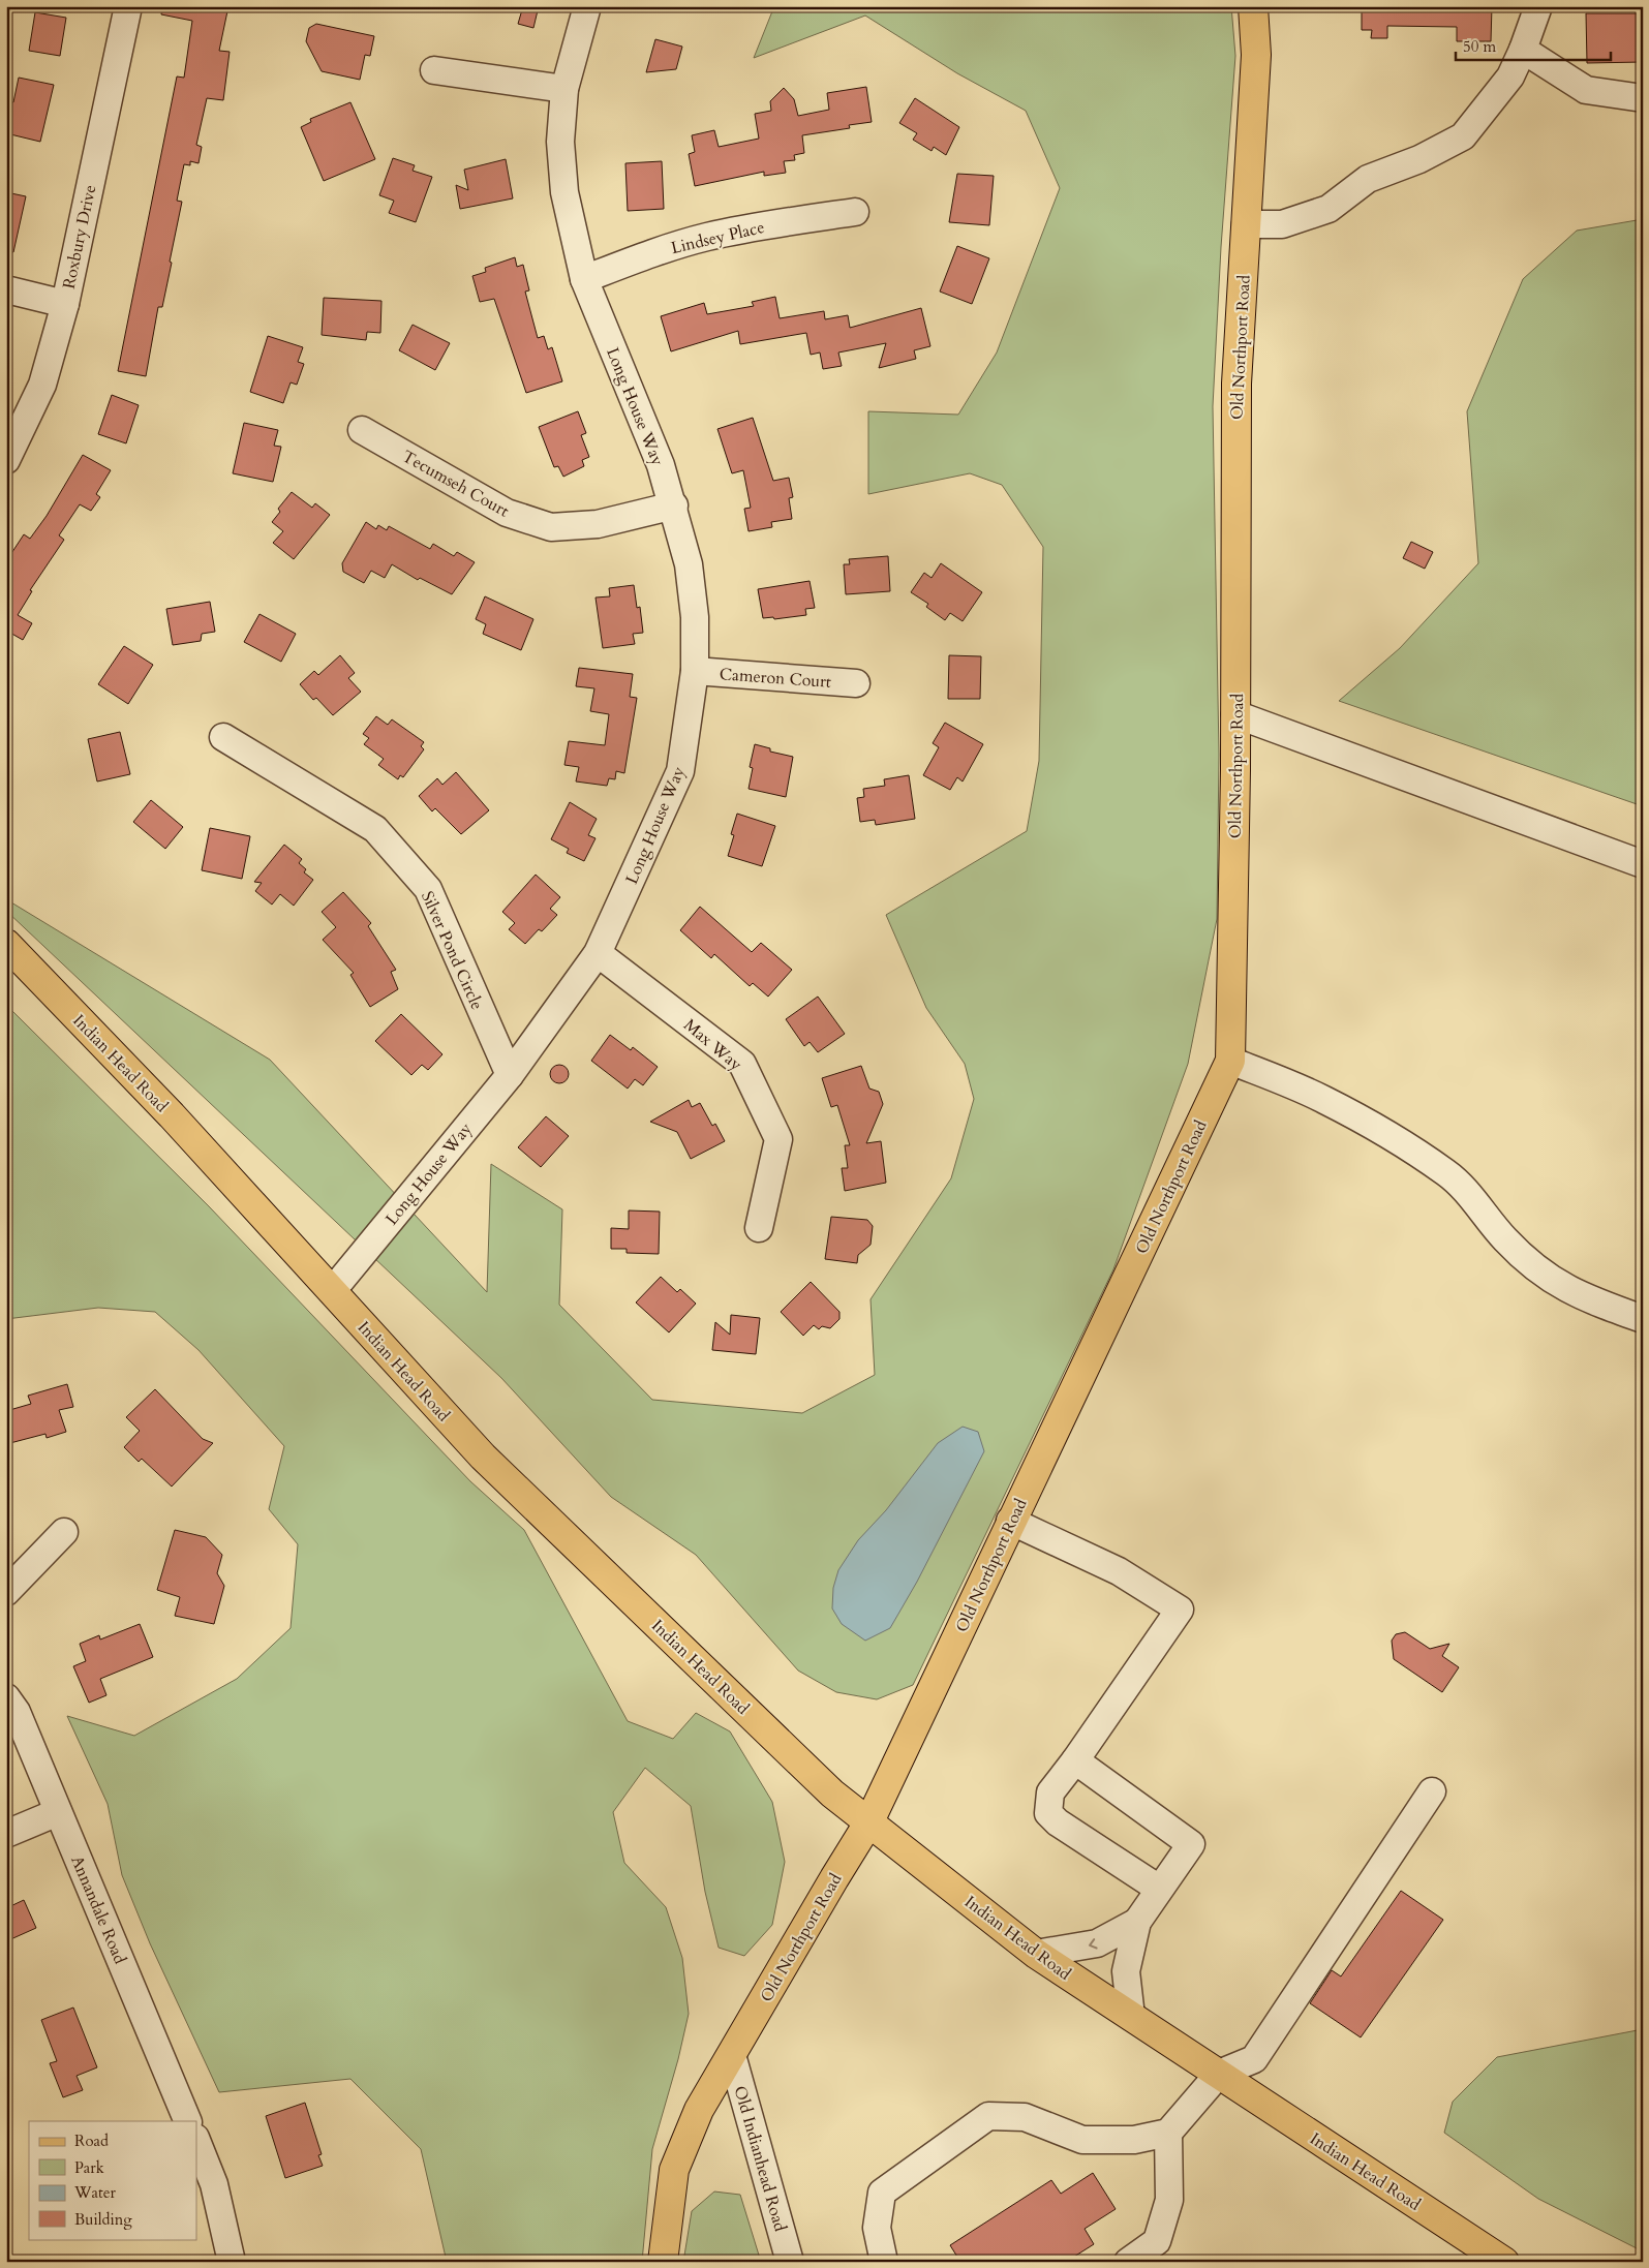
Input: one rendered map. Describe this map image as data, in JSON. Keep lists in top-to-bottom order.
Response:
{
  "streets": {
    "main road": ["Old Northport Road", "Indian Head Road"],
    "street": [
      "Roxbury Drive",
      "Lindsey Place",
      "Long House Way",
      "Tecumseh Court",
      "Cameron Court",
      "Silver Pond Circle",
      "Max Way",
      "Annandale Road",
      "Old Indianhead Road"
    ]
  },
  "crossings": [
    ["Lindsey Place", "Long House Way"],
    ["Old Northport Road", "Indian Head Road"],
    ["Old Northport Road", "Old Indianhead Road"],
    ["Long House Way", "Tecumseh Court"],
    ["Long House Way", "Cameron Court"],
    ["Long House Way", "Silver Pond Circle"],
    ["Long House Way", "Max Way"],
    ["Long House Way", "Indian Head Road"]
  ],
  "legend": [
    "Road",
    "Park",
    "Water",
    "Building"
  ],
  "scale_bar": "50 m"
}
